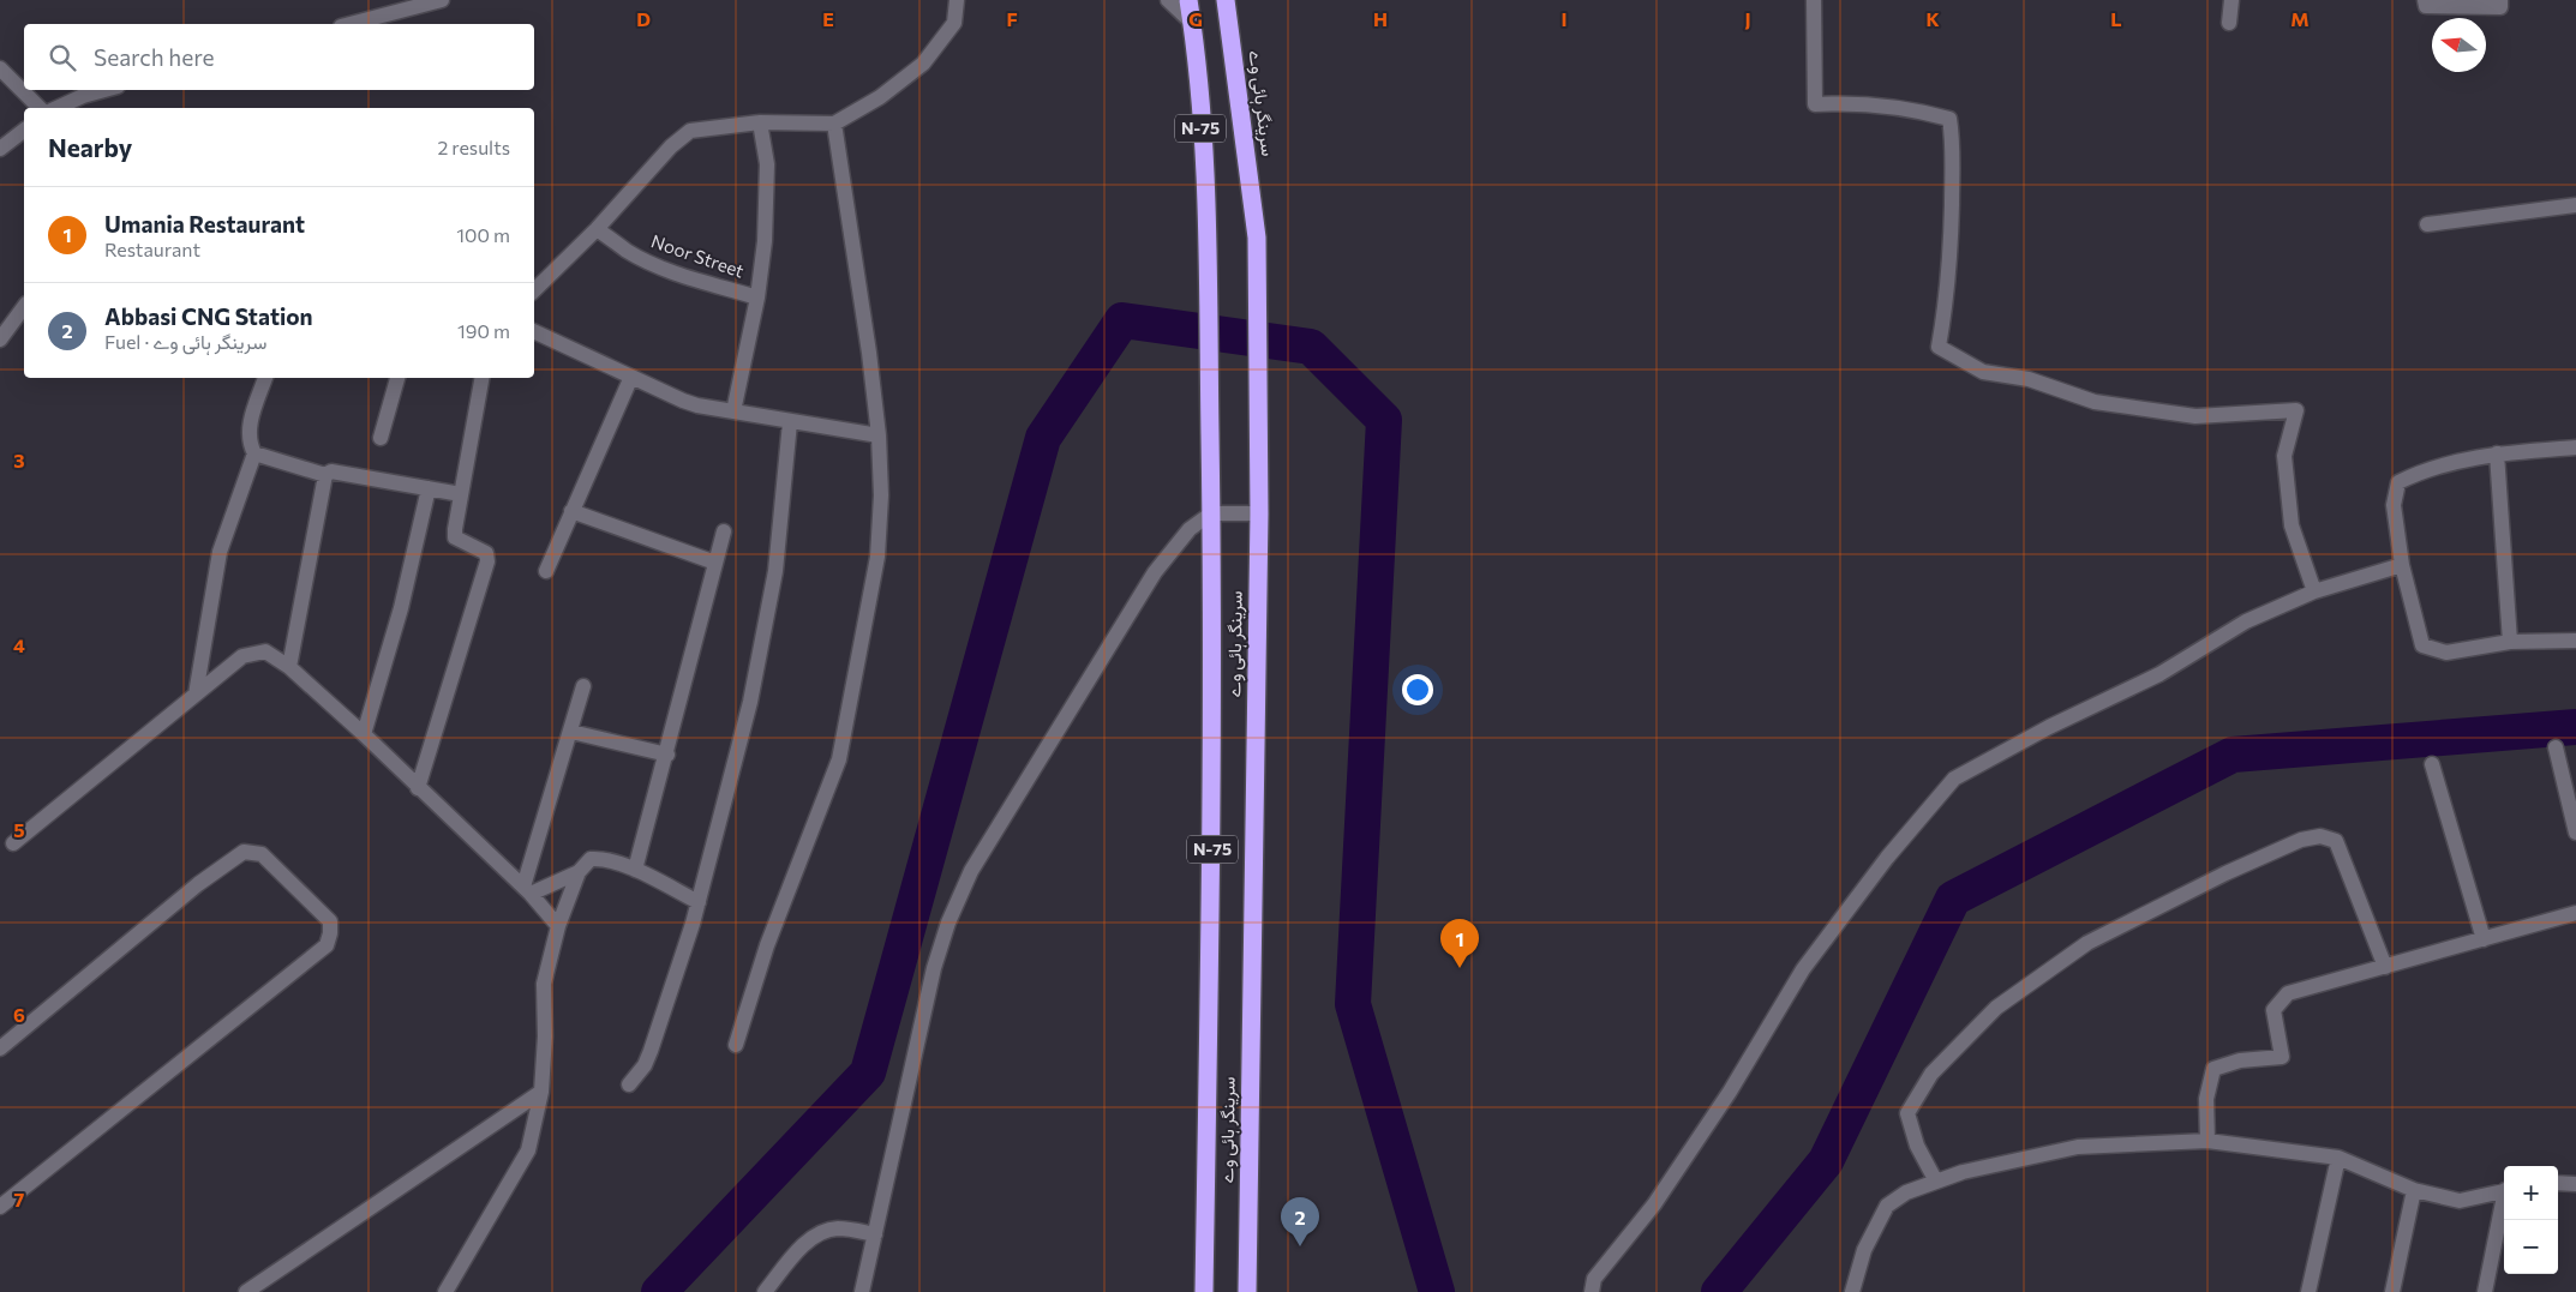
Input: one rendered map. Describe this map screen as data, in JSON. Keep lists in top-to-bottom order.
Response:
{
  "streets": {
    "highway": ["سرینگر ہائی وے", "N-75"],
    "street": ["Noor Street"]
  },
  "north": "left",
  "page": {
    "search": "Search here",
    "heading": ["Nearby", "2 results"],
    "list": [
      {
        "mark": "1",
        "name": "Umania Restaurant",
        "note": "Restaurant",
        "value": "100 m"
      },
      {
        "mark": "2",
        "name": "Abbasi CNG Station",
        "note": "Fuel · سرینگر ہائی وے",
        "value": "190 m"
      }
    ],
    "pins": ["1", "2"],
    "map_buttons": ["+", "−"]
  },
  "grid": {
    "columns": [
      "D",
      "E",
      "F",
      "G",
      "H",
      "I",
      "J",
      "K",
      "L",
      "M"
    ],
    "rows": [
      "3",
      "4",
      "5",
      "6",
      "7"
    ]
  }
}
